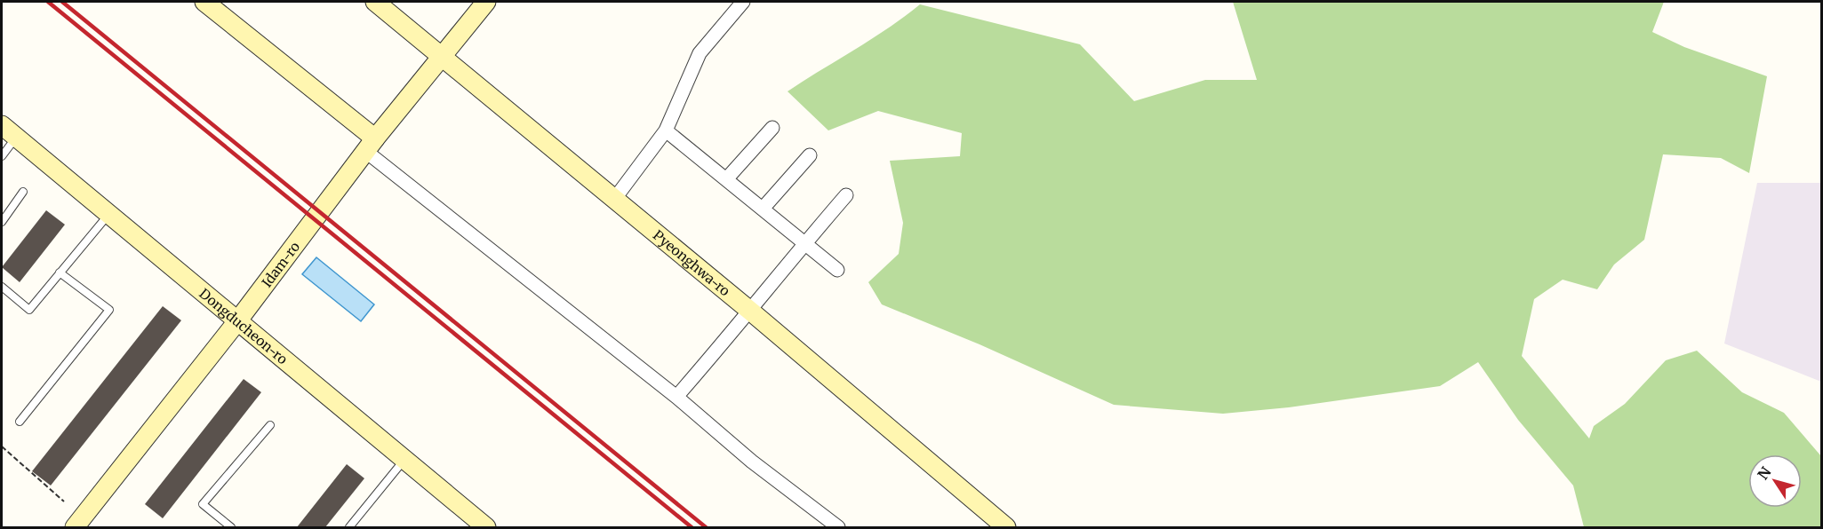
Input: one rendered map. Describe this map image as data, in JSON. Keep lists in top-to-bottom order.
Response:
{
  "streets": {
    "street": ["Pyeonghwa-ro", "Idam-ro", "Dongducheon-ro"]
  },
  "crossings": [
    ["Pyeonghwa-ro", "Idam-ro"],
    ["Idam-ro", "Dongducheon-ro"]
  ],
  "north": "top left"
}
